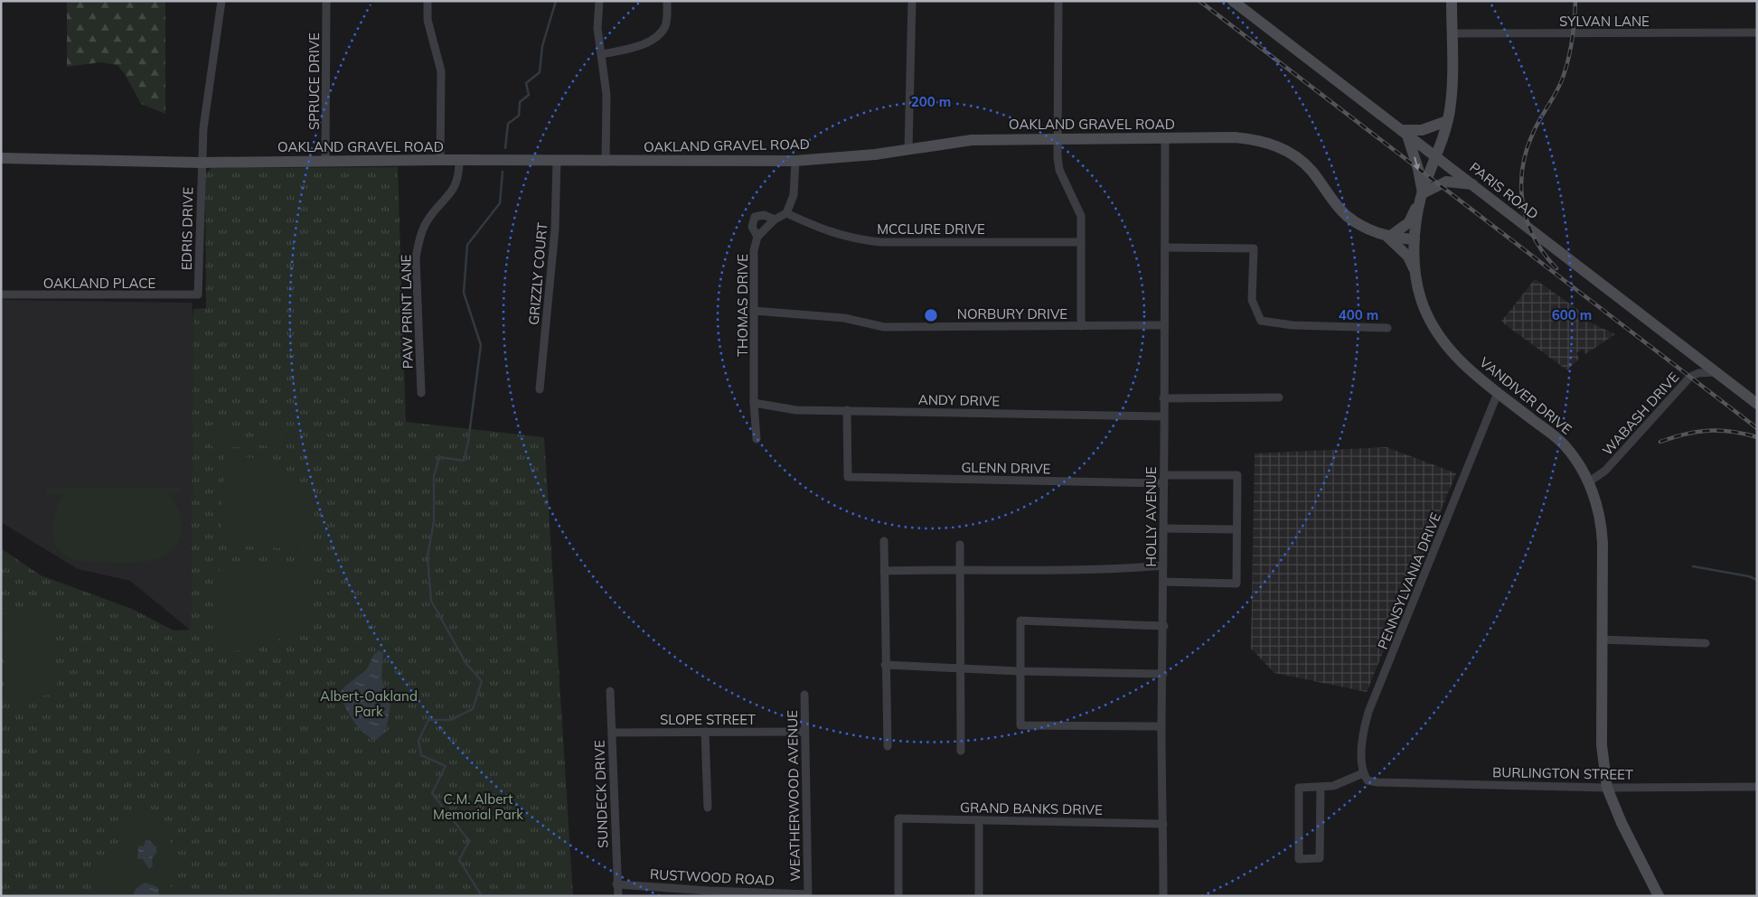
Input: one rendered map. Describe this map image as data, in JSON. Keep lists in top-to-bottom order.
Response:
{
  "streets": {
    "main road": ["OAKLAND GRAVEL ROAD", "PARIS ROAD", "VANDIVER DRIVE"],
    "street": [
      "SYLVAN LANE",
      "SPRUCE DRIVE",
      "EDRIS DRIVE",
      "MCCLURE DRIVE",
      "GRIZZLY COURT",
      "OAKLAND PLACE",
      "THOMAS DRIVE",
      "PAW PRINT LANE",
      "NORBURY DRIVE",
      "ANDY DRIVE",
      "WABASH DRIVE",
      "GLENN DRIVE",
      "HOLLY AVENUE",
      "PENNSYLVANIA DRIVE",
      "SLOPE STREET",
      "BURLINGTON STREET",
      "SUNDECK DRIVE",
      "WEATHERWOOD AVENUE",
      "GRAND BANKS DRIVE",
      "RUSTWOOD ROAD"
    ]
  },
  "crossings": [
    ["SYLVAN LANE", "VANDIVER DRIVE"],
    ["SPRUCE DRIVE", "OAKLAND GRAVEL ROAD"],
    ["OAKLAND GRAVEL ROAD", "EDRIS DRIVE"],
    ["OAKLAND GRAVEL ROAD", "GRIZZLY COURT"],
    ["OAKLAND GRAVEL ROAD", "PAW PRINT LANE"],
    ["OAKLAND GRAVEL ROAD", "VANDIVER DRIVE"],
    ["OAKLAND GRAVEL ROAD", "HOLLY AVENUE"],
    ["PARIS ROAD", "VANDIVER DRIVE"],
    ["PARIS ROAD", "WABASH DRIVE"],
    ["EDRIS DRIVE", "OAKLAND PLACE"],
    ["MCCLURE DRIVE", "THOMAS DRIVE"],
    ["THOMAS DRIVE", "NORBURY DRIVE"],
    ["THOMAS DRIVE", "ANDY DRIVE"],
    ["NORBURY DRIVE", "HOLLY AVENUE"],
    ["VANDIVER DRIVE", "WABASH DRIVE"],
    ["VANDIVER DRIVE", "PENNSYLVANIA DRIVE"],
    ["VANDIVER DRIVE", "BURLINGTON STREET"],
    ["ANDY DRIVE", "GLENN DRIVE"],
    ["ANDY DRIVE", "HOLLY AVENUE"],
    ["GLENN DRIVE", "HOLLY AVENUE"],
    ["HOLLY AVENUE", "GRAND BANKS DRIVE"],
    ["PENNSYLVANIA DRIVE", "BURLINGTON STREET"],
    ["SLOPE STREET", "SUNDECK DRIVE"],
    ["SLOPE STREET", "WEATHERWOOD AVENUE"],
    ["SUNDECK DRIVE", "RUSTWOOD ROAD"],
    ["WEATHERWOOD AVENUE", "RUSTWOOD ROAD"]
  ],
  "parks": ["Albert-Oakland Park", "C.M. Albert Memorial Park"],
  "rings": ["200 m", "400 m", "600 m"]
}
